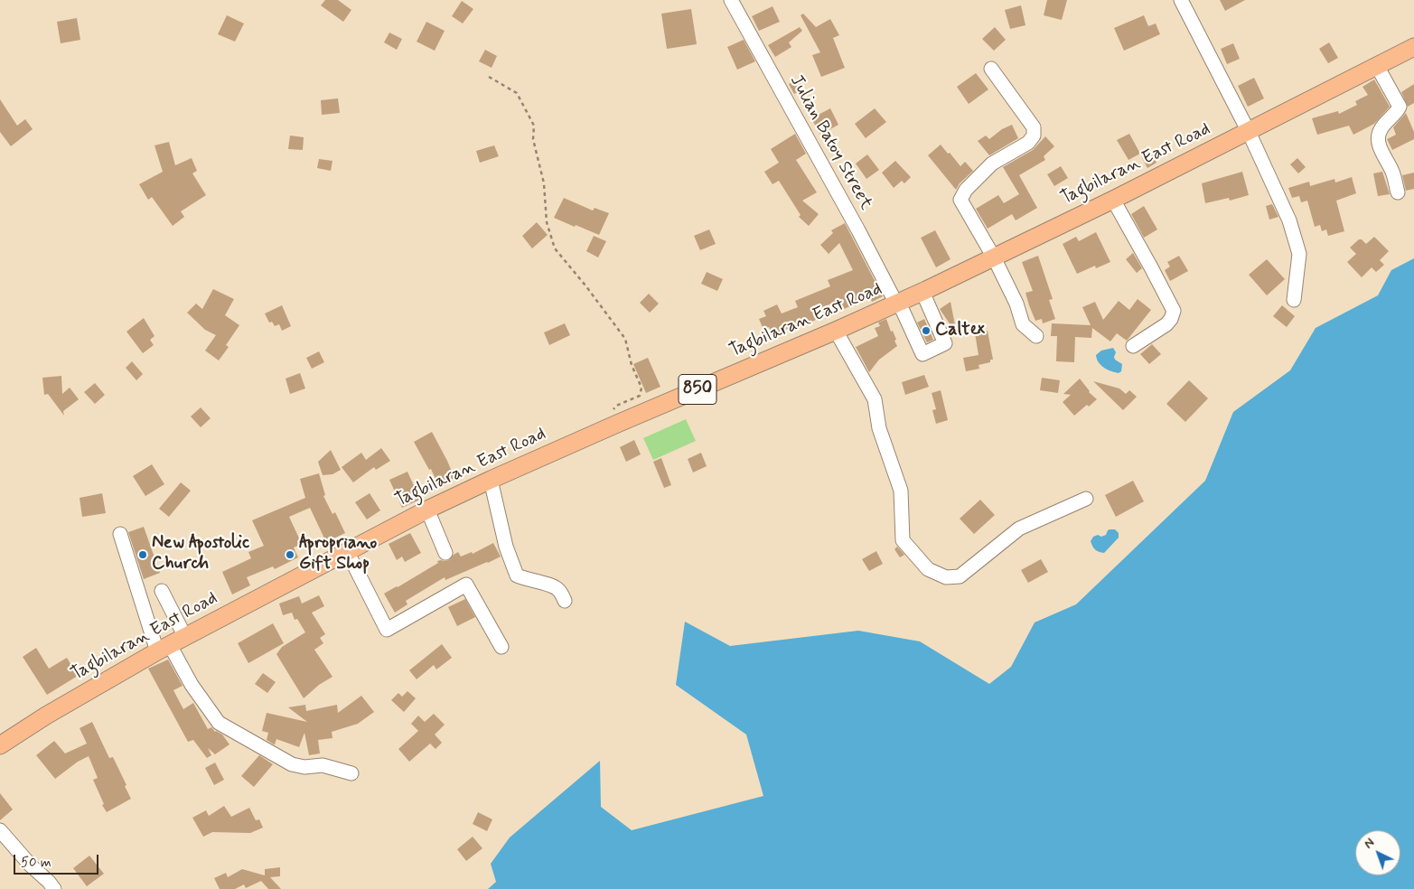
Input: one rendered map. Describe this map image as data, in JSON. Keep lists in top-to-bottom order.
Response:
{
  "streets": {
    "main road": ["Tagbilaran East Road", "850"],
    "street": ["Julian Batoy Street"]
  },
  "crossings": [
    ["Julian Batoy Street", "Tagbilaran East Road"]
  ],
  "places": ["Caltex", "New Apostolic Church", "Apropriano Gift Shop"],
  "scale_bar": "50 m",
  "north": "top left"
}
